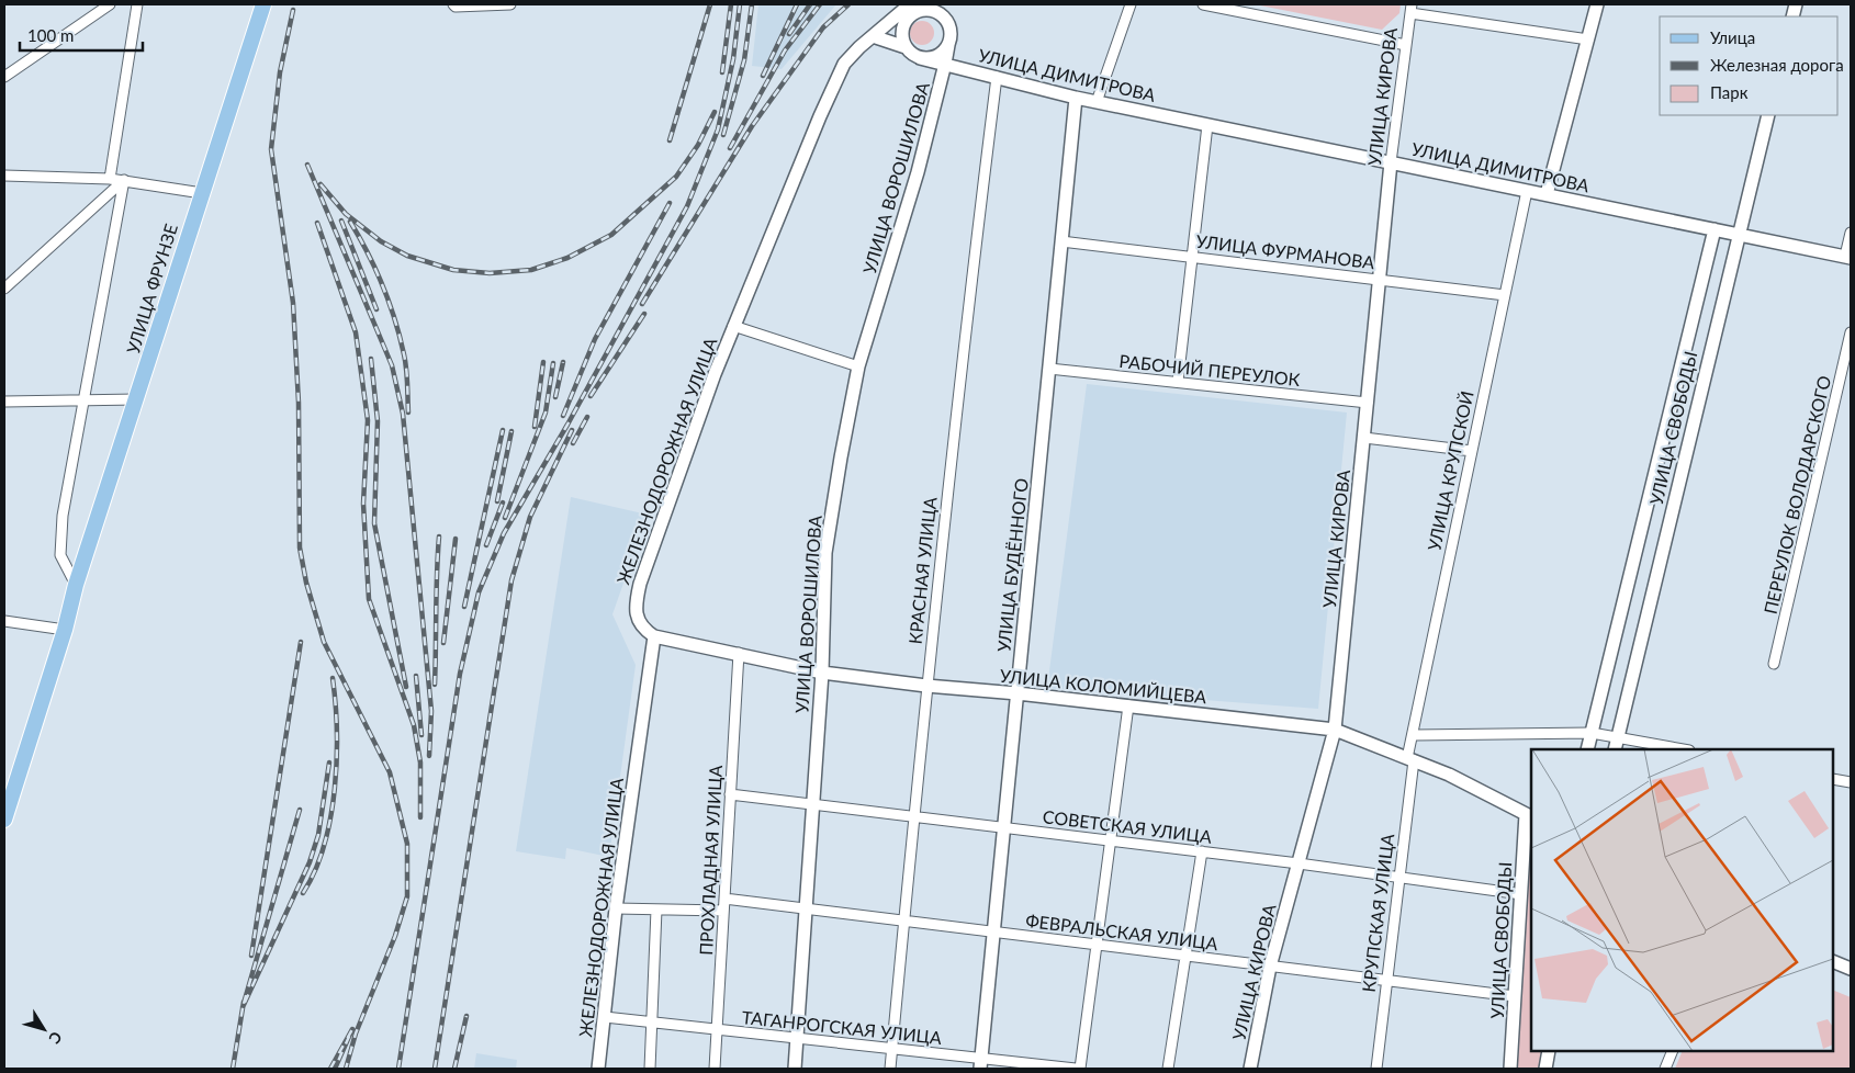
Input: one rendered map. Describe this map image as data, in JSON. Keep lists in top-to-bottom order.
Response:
{
  "streets": {
    "main road": ["УЛИЦА ФРУНЗЕ"],
    "street": [
      "УЛИЦА ДИМИТРОВА",
      "УЛИЦА КИРОВА",
      "УЛИЦА ВОРОШИЛОВА",
      "УЛИЦА ФУРМАНОВА",
      "РАБОЧИЙ ПЕРЕУЛОК",
      "УЛИЦА СВОБОДЫ",
      "ЖЕЛЕЗНОДОРОЖНАЯ УЛИЦА",
      "УЛИЦА КРУПСКОЙ",
      "ПЕРЕУЛОК ВОЛОДАРСКОГО",
      "УЛИЦА БУДЁННОГО",
      "КРАСНАЯ УЛИЦА",
      "УЛИЦА КОЛОМИЙЦЕВА",
      "СОВЕТСКАЯ УЛИЦА",
      "ПРОХЛАДНАЯ УЛИЦА",
      "КРУПСКАЯ УЛИЦА",
      "ФЕВРАЛЬСКАЯ УЛИЦА",
      "ТАГАНРОГСКАЯ УЛИЦА"
    ]
  },
  "crossings": [
    ["УЛИЦА ДИМИТРОВА", "УЛИЦА КИРОВА"],
    ["УЛИЦА ДИМИТРОВА", "УЛИЦА ВОРОШИЛОВА"],
    ["УЛИЦА ДИМИТРОВА", "УЛИЦА СВОБОДЫ"],
    ["УЛИЦА ДИМИТРОВА", "ЖЕЛЕЗНОДОРОЖНАЯ УЛИЦА"],
    ["УЛИЦА ДИМИТРОВА", "УЛИЦА КРУПСКОЙ"],
    ["УЛИЦА ДИМИТРОВА", "УЛИЦА БУДЁННОГО"],
    ["УЛИЦА ДИМИТРОВА", "КРАСНАЯ УЛИЦА"],
    ["УЛИЦА КИРОВА", "УЛИЦА ФУРМАНОВА"],
    ["УЛИЦА КИРОВА", "РАБОЧИЙ ПЕРЕУЛОК"],
    ["УЛИЦА КИРОВА", "УЛИЦА КОЛОМИЙЦЕВА"],
    ["УЛИЦА КИРОВА", "СОВЕТСКАЯ УЛИЦА"],
    ["УЛИЦА КИРОВА", "ФЕВРАЛЬСКАЯ УЛИЦА"],
    ["УЛИЦА ВОРОШИЛОВА", "ЖЕЛЕЗНОДОРОЖНАЯ УЛИЦА"],
    ["УЛИЦА ВОРОШИЛОВА", "УЛИЦА КОЛОМИЙЦЕВА"],
    ["УЛИЦА ВОРОШИЛОВА", "СОВЕТСКАЯ УЛИЦА"],
    ["УЛИЦА ВОРОШИЛОВА", "ФЕВРАЛЬСКАЯ УЛИЦА"],
    ["УЛИЦА ВОРОШИЛОВА", "ТАГАНРОГСКАЯ УЛИЦА"],
    ["УЛИЦА ФУРМАНОВА", "УЛИЦА КРУПСКОЙ"],
    ["УЛИЦА ФУРМАНОВА", "УЛИЦА БУДЁННОГО"],
    ["РАБОЧИЙ ПЕРЕУЛОК", "УЛИЦА БУДЁННОГО"],
    ["УЛИЦА СВОБОДЫ", "УЛИЦА КОЛОМИЙЦЕВА"],
    ["УЛИЦА СВОБОДЫ", "СОВЕТСКАЯ УЛИЦА"],
    ["УЛИЦА СВОБОДЫ", "ФЕВРАЛЬСКАЯ УЛИЦА"],
    ["ЖЕЛЕЗНОДОРОЖНАЯ УЛИЦА", "УЛИЦА КОЛОМИЙЦЕВА"],
    ["ЖЕЛЕЗНОДОРОЖНАЯ УЛИЦА", "ТАГАНРОГСКАЯ УЛИЦА"],
    ["УЛИЦА КРУПСКОЙ", "УЛИЦА КОЛОМИЙЦЕВА"],
    ["УЛИЦА КРУПСКОЙ", "КРУПСКАЯ УЛИЦА"],
    ["УЛИЦА БУДЁННОГО", "УЛИЦА КОЛОМИЙЦЕВА"],
    ["УЛИЦА БУДЁННОГО", "СОВЕТСКАЯ УЛИЦА"],
    ["УЛИЦА БУДЁННОГО", "ФЕВРАЛЬСКАЯ УЛИЦА"],
    ["УЛИЦА БУДЁННОГО", "ТАГАНРОГСКАЯ УЛИЦА"],
    ["КРАСНАЯ УЛИЦА", "УЛИЦА КОЛОМИЙЦЕВА"],
    ["КРАСНАЯ УЛИЦА", "СОВЕТСКАЯ УЛИЦА"],
    ["КРАСНАЯ УЛИЦА", "ФЕВРАЛЬСКАЯ УЛИЦА"],
    ["КРАСНАЯ УЛИЦА", "ТАГАНРОГСКАЯ УЛИЦА"],
    ["УЛИЦА КОЛОМИЙЦЕВА", "ПРОХЛАДНАЯ УЛИЦА"],
    ["УЛИЦА КОЛОМИЙЦЕВА", "КРУПСКАЯ УЛИЦА"],
    ["СОВЕТСКАЯ УЛИЦА", "ПРОХЛАДНАЯ УЛИЦА"],
    ["СОВЕТСКАЯ УЛИЦА", "КРУПСКАЯ УЛИЦА"],
    ["ПРОХЛАДНАЯ УЛИЦА", "ФЕВРАЛЬСКАЯ УЛИЦА"],
    ["ПРОХЛАДНАЯ УЛИЦА", "ТАГАНРОГСКАЯ УЛИЦА"],
    ["КРУПСКАЯ УЛИЦА", "ФЕВРАЛЬСКАЯ УЛИЦА"]
  ],
  "legend": ["Улица", "Железная дорога", "Парк"],
  "scale_bar": "100 m",
  "north": "bottom right"
}
